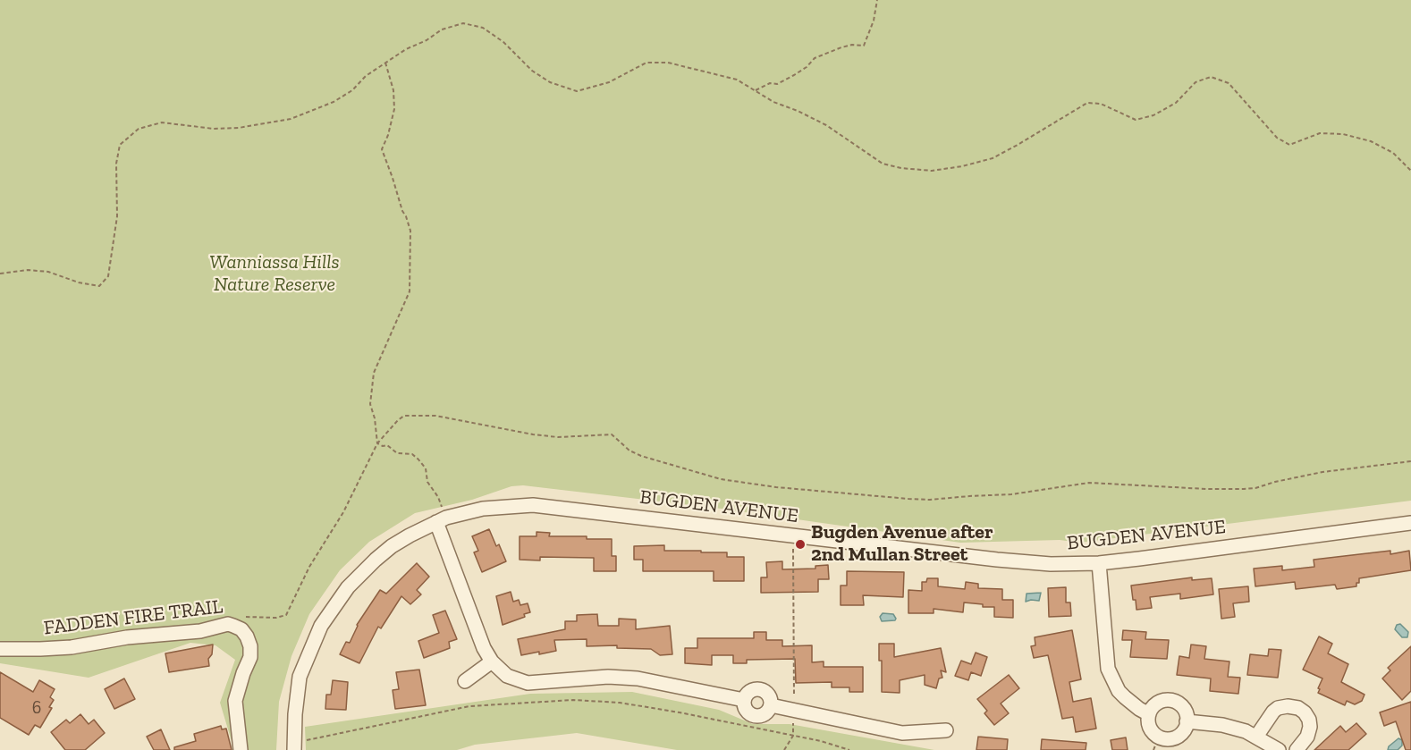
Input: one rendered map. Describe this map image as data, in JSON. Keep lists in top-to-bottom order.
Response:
{
  "streets": {
    "street": ["BUGDEN AVENUE", "FADDEN FIRE TRAIL"]
  },
  "parks": ["Wanniassa Hills Nature Reserve"],
  "places": ["Bugden Avenue after 2nd Mullan Street"],
  "house_numbers": ["6"]
}
